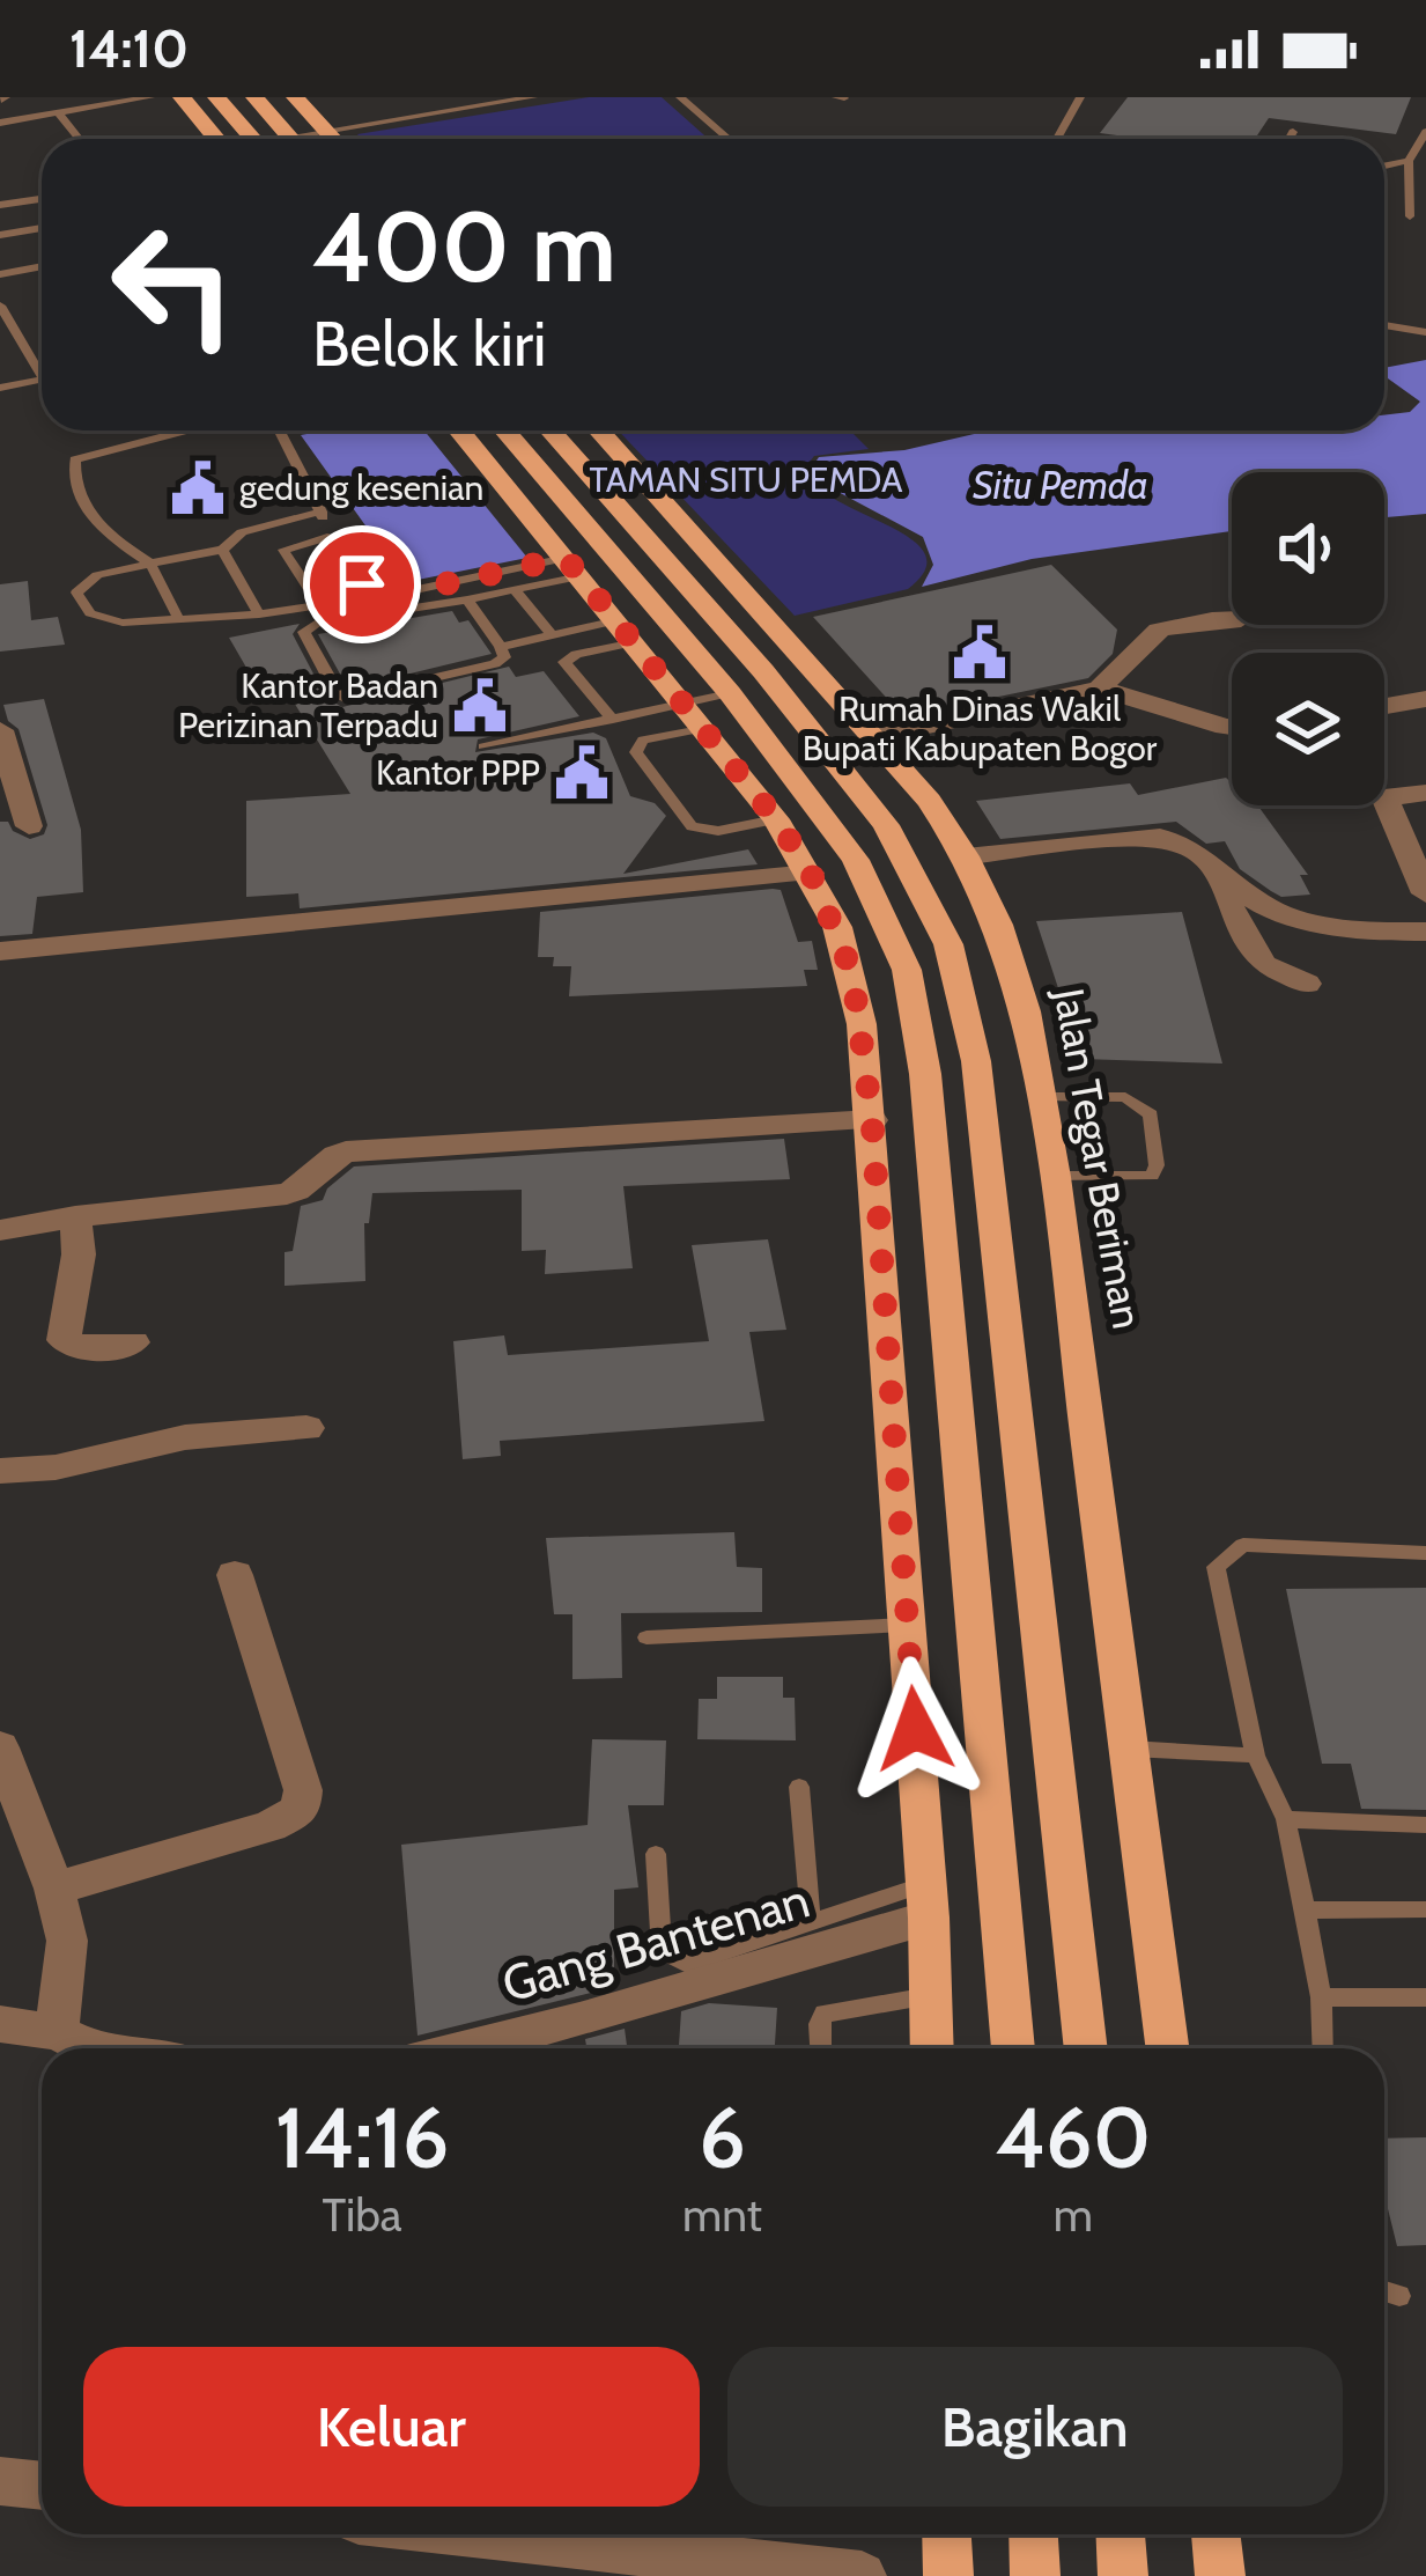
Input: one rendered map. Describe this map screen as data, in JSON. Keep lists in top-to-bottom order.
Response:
{
  "streets": {
    "main road": ["Jalan Tegar Beriman"],
    "street": ["Gang Bantenan"]
  },
  "water": ["Situ Pemda"],
  "parks": ["TAMAN SITU PEMDA"],
  "places": {
    "public building": [
      "gedung kesenian",
      "Rumah Dinas Wakil Bupati Kabupaten Bogor",
      "Kantor Badan Perizinan Terpadu",
      "Kantor PPP"
    ]
  },
  "page": {
    "status": "14:10",
    "turn": ["400 m", "Belok kiri"],
    "eta": [
      "14:16",
      "Tiba",
      "6",
      "mnt",
      "460",
      "m"
    ],
    "buttons": ["Keluar", "Bagikan"]
  }
}
